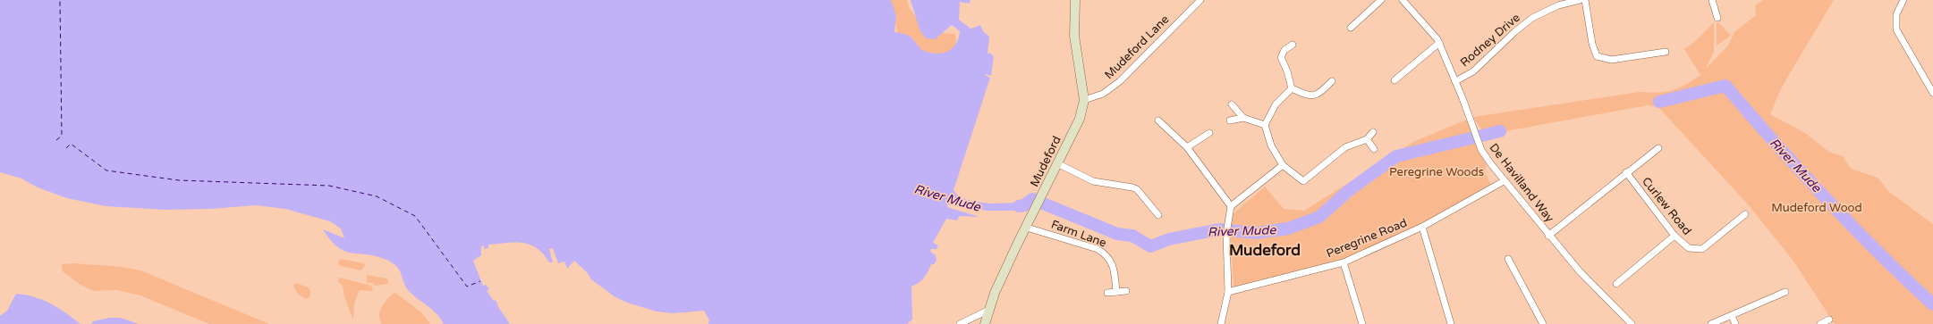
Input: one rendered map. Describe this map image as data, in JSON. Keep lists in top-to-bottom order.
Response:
{
  "streets": {
    "street": [
      "Rodney Drive",
      "Mudeford Lane",
      "Mudeford",
      "De Havilland Way",
      "Curlew Road",
      "Farm Lane",
      "Peregrine Road"
    ]
  },
  "crossings": [
    ["Rodney Drive", "De Havilland Way"],
    ["Mudeford Lane", "Mudeford"],
    ["Mudeford", "Farm Lane"],
    ["De Havilland Way", "Curlew Road"],
    ["De Havilland Way", "Peregrine Road"]
  ],
  "districts": ["Mudeford"],
  "water": ["River Mude"],
  "parks": ["Peregrine Woods", "Mudeford Wood"]
}
